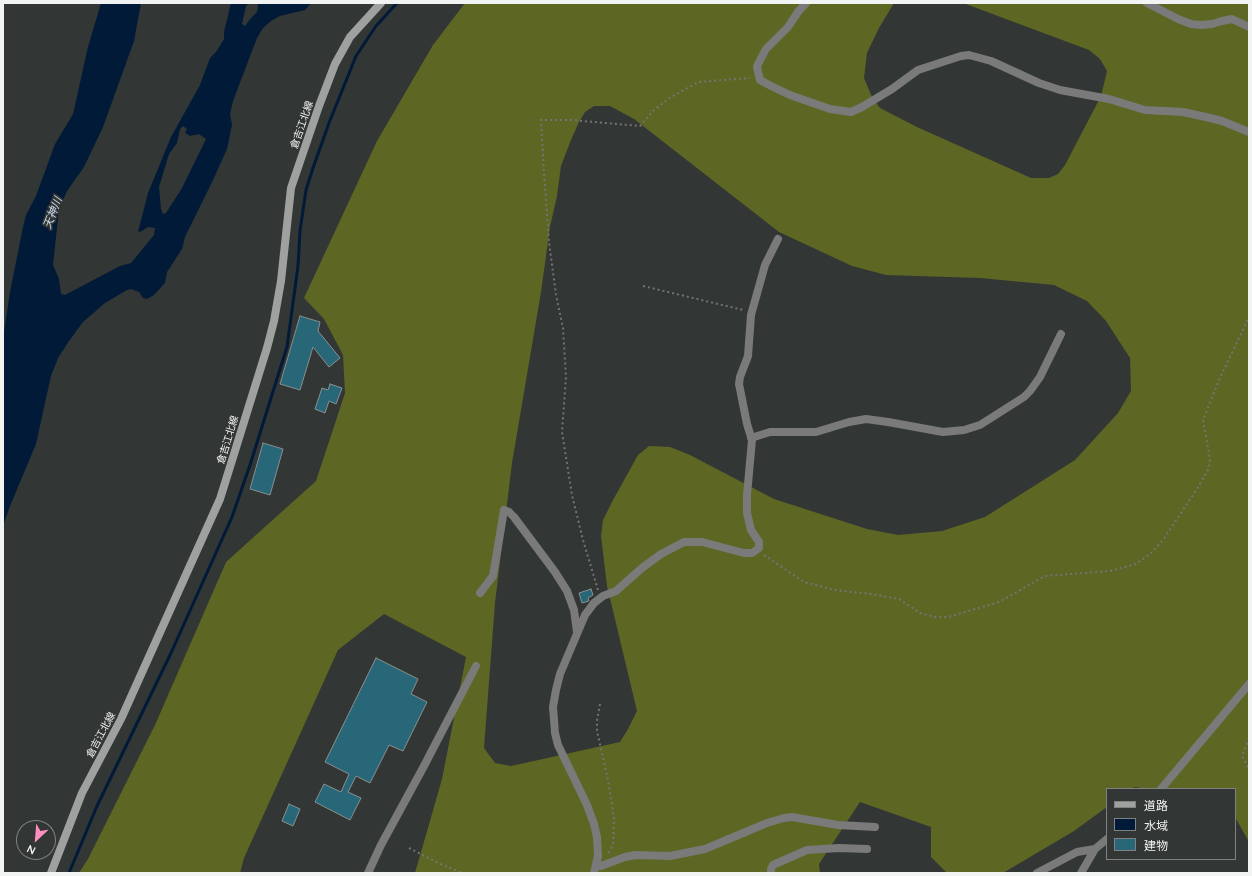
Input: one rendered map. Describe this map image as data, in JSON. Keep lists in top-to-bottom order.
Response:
{
  "streets": {
    "main road": ["倉吉江北線"]
  },
  "water": ["天神川"],
  "legend": ["道路", "水域", "建物"],
  "north": "bottom left"
}
